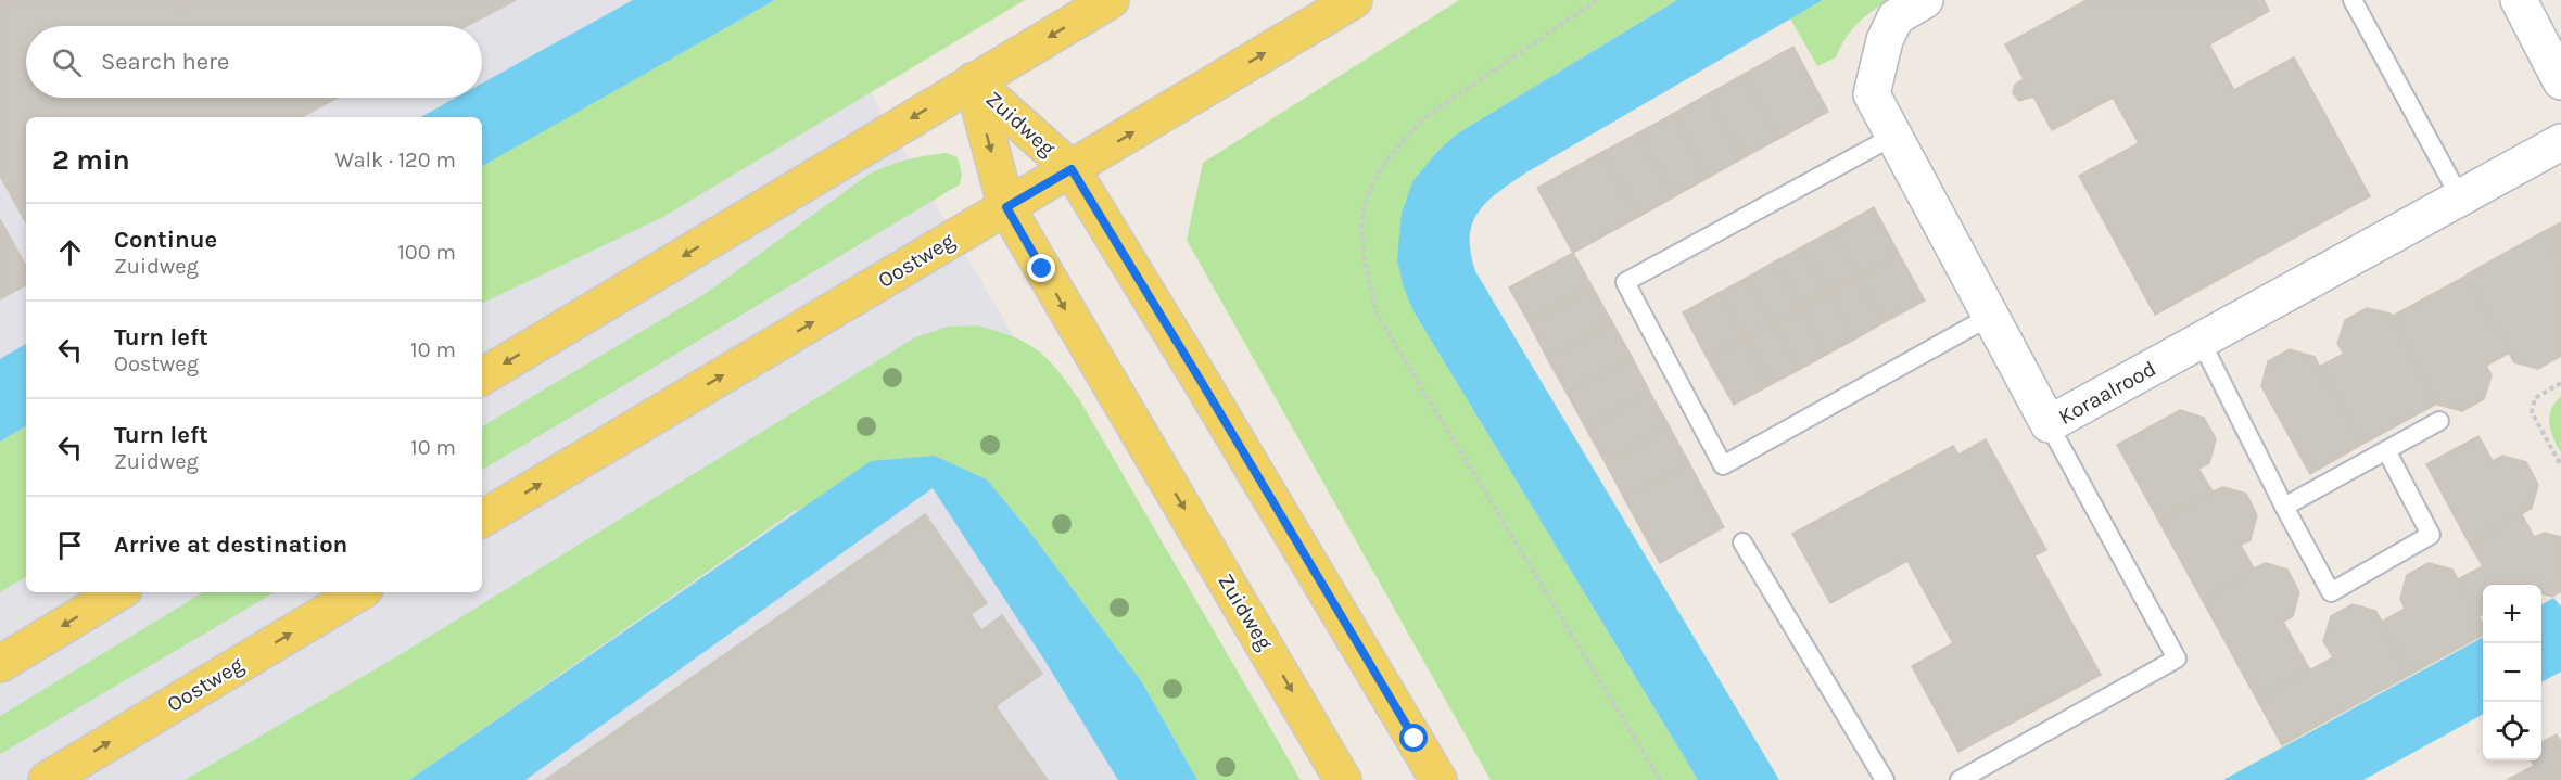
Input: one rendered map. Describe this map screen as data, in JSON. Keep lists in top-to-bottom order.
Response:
{
  "streets": {
    "main road": ["Zuidweg", "Oostweg"],
    "street": ["Koraalrood"]
  },
  "crossings": [
    ["Zuidweg", "Oostweg"]
  ],
  "page": {
    "search": "Search here",
    "heading": ["2 min", "Walk · 120 m"],
    "list": [
      ["Continue", "Zuidweg", "100 m"],
      ["Turn left", "Oostweg", "10 m"],
      ["Turn left", "Zuidweg", "10 m"],
      "Arrive at destination"
    ],
    "map_buttons": ["+", "−"]
  }
}
